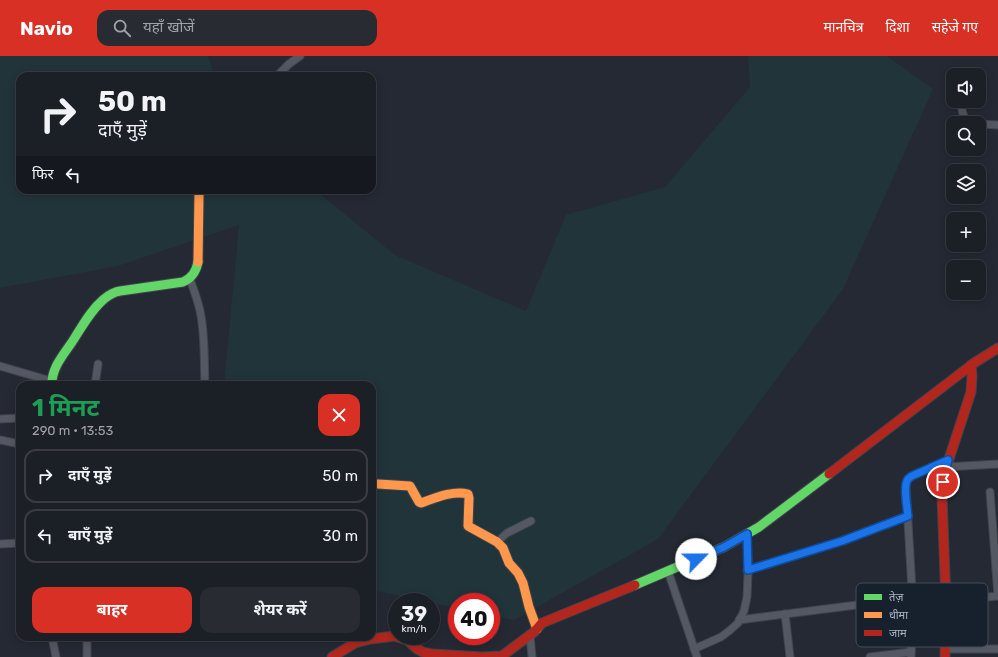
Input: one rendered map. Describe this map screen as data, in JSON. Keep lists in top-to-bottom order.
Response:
{
  "legend": ["तेज़", "धीमा", "जाम"],
  "page": {
    "header": "Navio",
    "search": "यहाँ खोजें",
    "nav": ["मानचित्र", "दिशा", "सहेजे गए"],
    "map_buttons": ["+", "−"],
    "turn": ["50 m", "दाएँ मुड़ें"],
    "then": "फिर",
    "heading": ["1 मिनट", "290 m · 13:53"],
    "list": [
      {
        "name": "दाएँ मुड़ें",
        "value": "50 m"
      },
      {
        "name": "बाएँ मुड़ें",
        "value": "30 m"
      }
    ],
    "buttons": ["बाहर", "शेयर करें"],
    "speed": "39 km/h",
    "limit": "40"
  }
}
